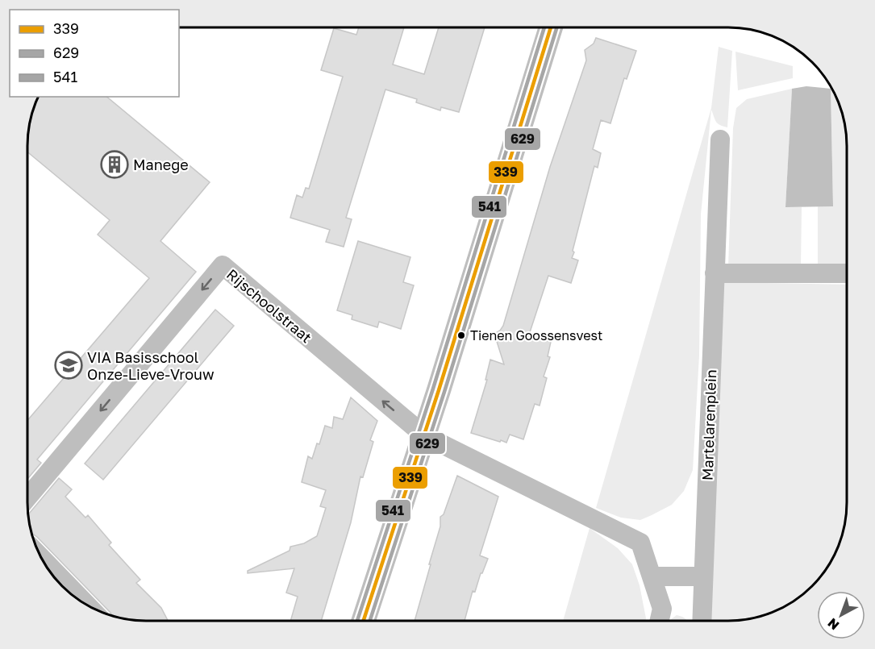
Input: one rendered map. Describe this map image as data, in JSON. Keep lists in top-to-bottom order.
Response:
{
  "streets": {
    "street": ["Rijschoolstraat", "Martelarenplein"]
  },
  "places": {
    "building": ["Manege"],
    "other": ["Tienen Goossensvest"],
    "school or university": ["VIA Basisschool Onze-Lieve-Vrouw"]
  },
  "lines": ["transit line 541", "transit line 339", "transit line 629"],
  "legend": ["339", "629", "541"],
  "north": "bottom left"
}
